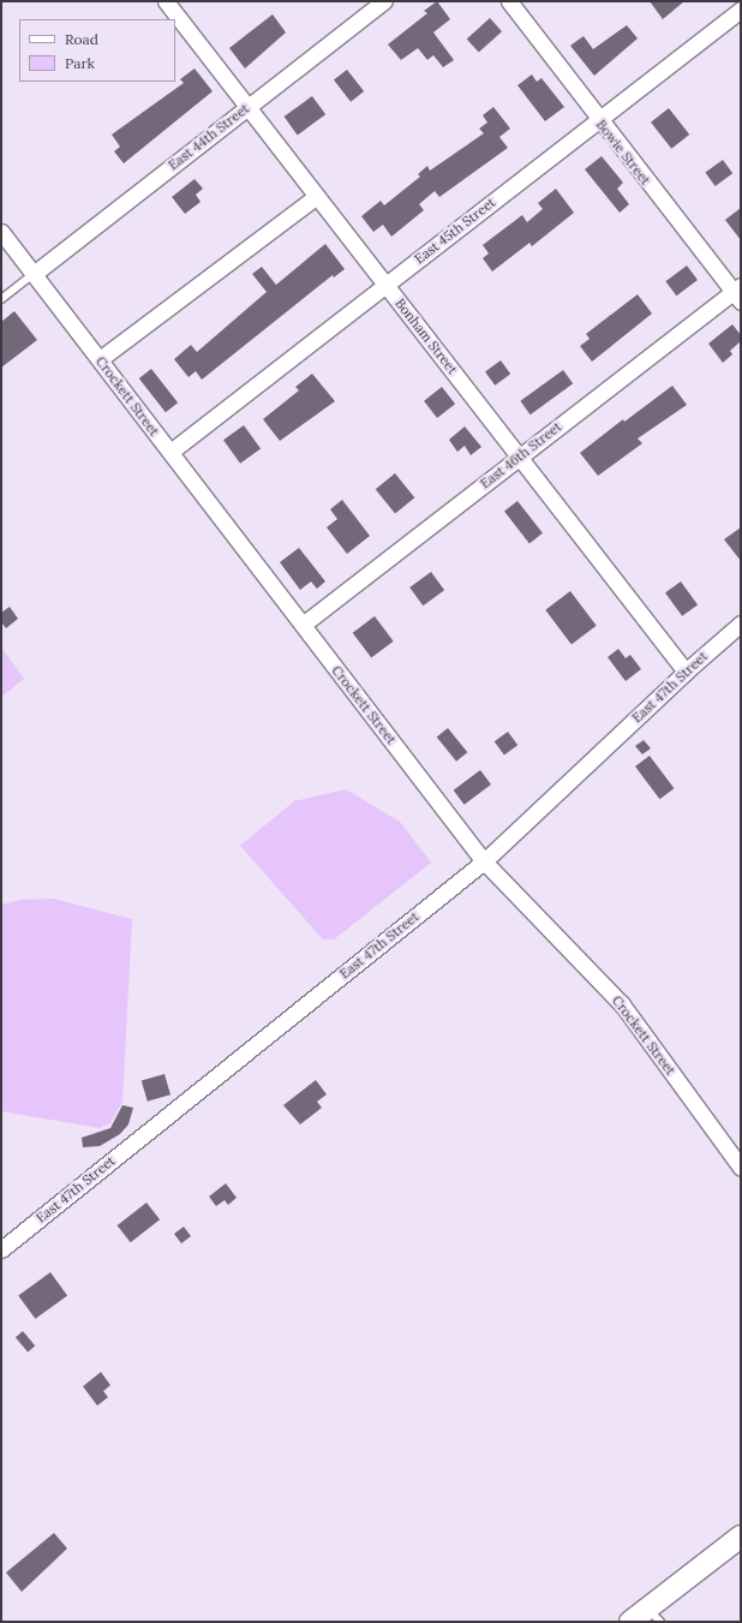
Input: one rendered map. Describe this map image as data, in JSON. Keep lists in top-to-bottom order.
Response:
{
  "streets": {
    "street": [
      "East 44th Street",
      "Bowie Street",
      "East 45th Street",
      "Bonham Street",
      "Crockett Street",
      "East 46th Street",
      "East 47th Street"
    ]
  },
  "crossings": [
    ["East 44th Street", "Bonham Street"],
    ["East 44th Street", "Crockett Street"],
    ["Bowie Street", "East 45th Street"],
    ["Bowie Street", "East 46th Street"],
    ["East 45th Street", "Bonham Street"],
    ["East 45th Street", "Crockett Street"],
    ["Bonham Street", "East 46th Street"],
    ["Bonham Street", "East 47th Street"],
    ["Crockett Street", "East 46th Street"],
    ["Crockett Street", "East 47th Street"]
  ],
  "legend": ["Road", "Park"]
}
